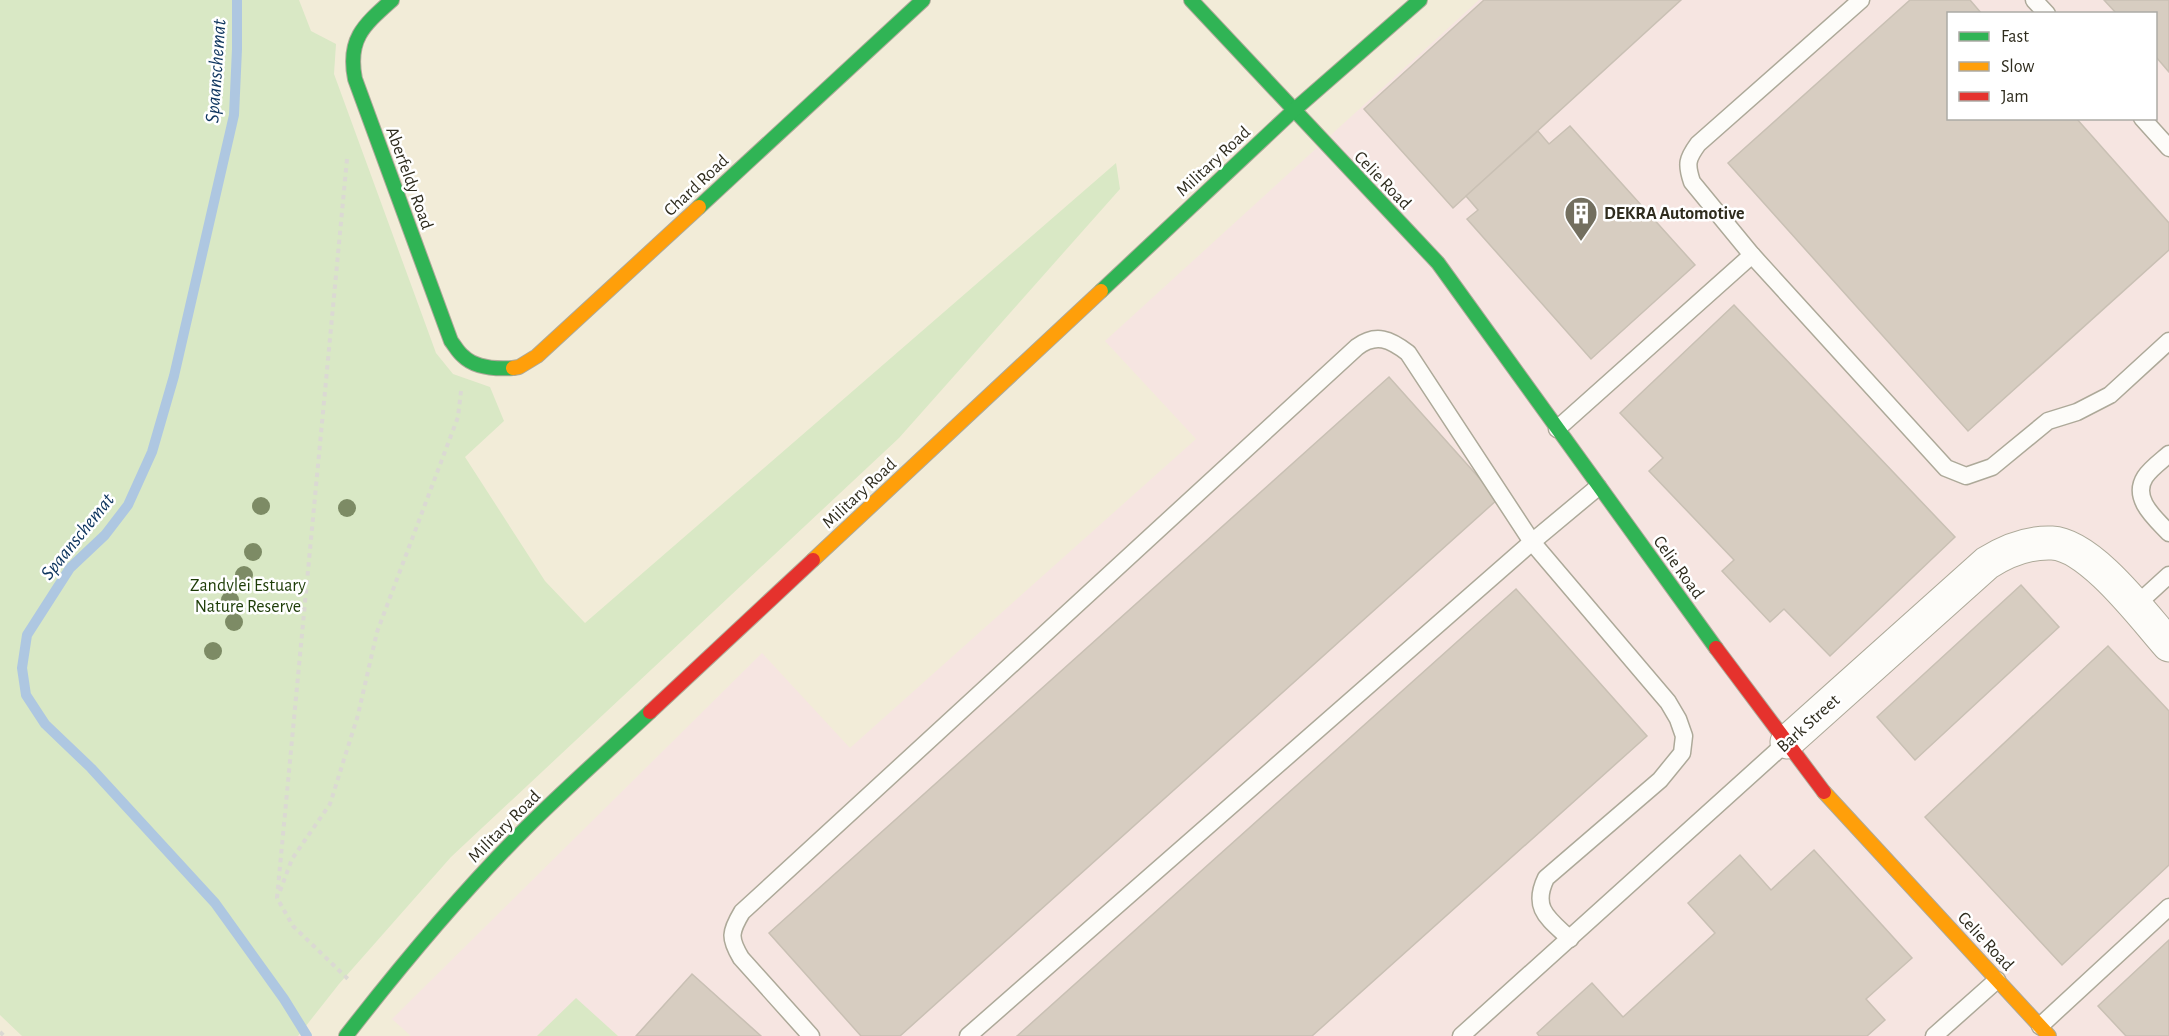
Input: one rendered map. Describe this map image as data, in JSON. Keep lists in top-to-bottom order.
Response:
{
  "streets": {
    "street": [
      "Military Road",
      "Aberfeldy Road",
      "Celie Road",
      "Chard Road",
      "Bark Street"
    ]
  },
  "crossings": [
    ["Military Road", "Celie Road"],
    ["Aberfeldy Road", "Chard Road"],
    ["Celie Road", "Bark Street"]
  ],
  "water": ["Spaanschemat"],
  "parks": ["Zandvlei Estuary Nature Reserve"],
  "places": {
    "building": ["DEKRA Automotive"]
  },
  "legend": ["Fast", "Slow", "Jam"]
}
